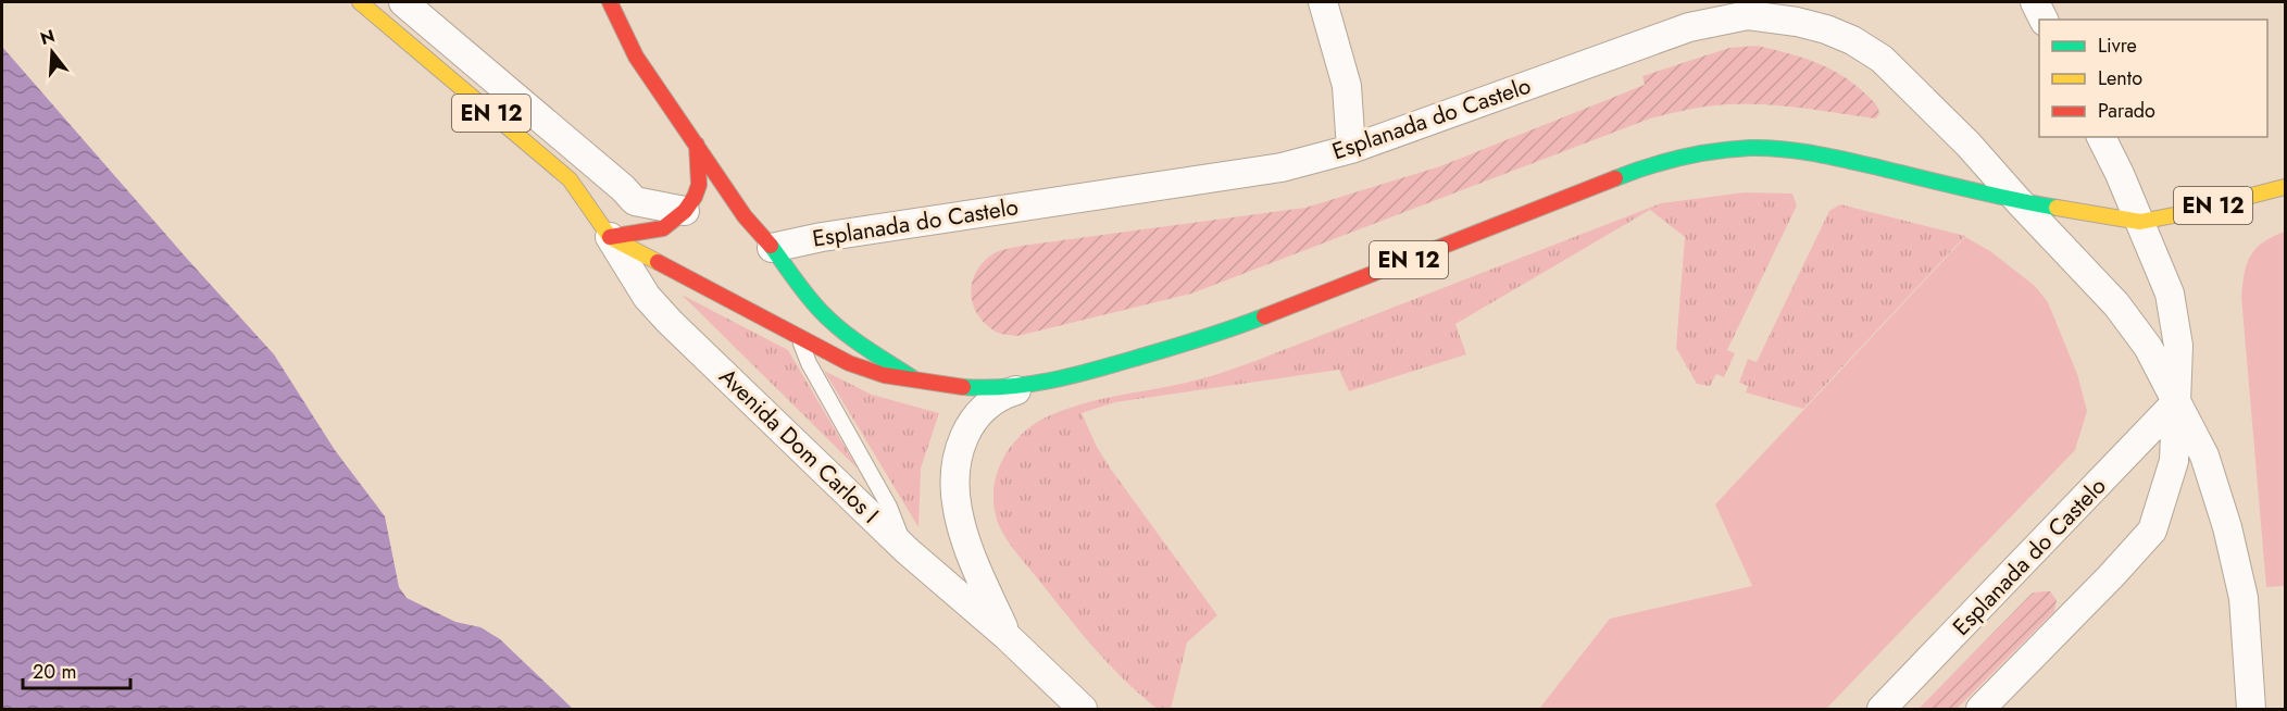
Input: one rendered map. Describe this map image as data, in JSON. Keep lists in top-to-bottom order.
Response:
{
  "streets": {
    "main road": ["EN 12", "Esplanada do Castelo"],
    "street": ["Avenida Dom Carlos I"]
  },
  "crossings": [
    ["EN 12", "Esplanada do Castelo"],
    ["EN 12", "Avenida Dom Carlos I"],
    ["Esplanada do Castelo", "Avenida Dom Carlos I"]
  ],
  "legend": ["Livre", "Lento", "Parado"],
  "scale_bar": "20 m",
  "north": "top"
}
